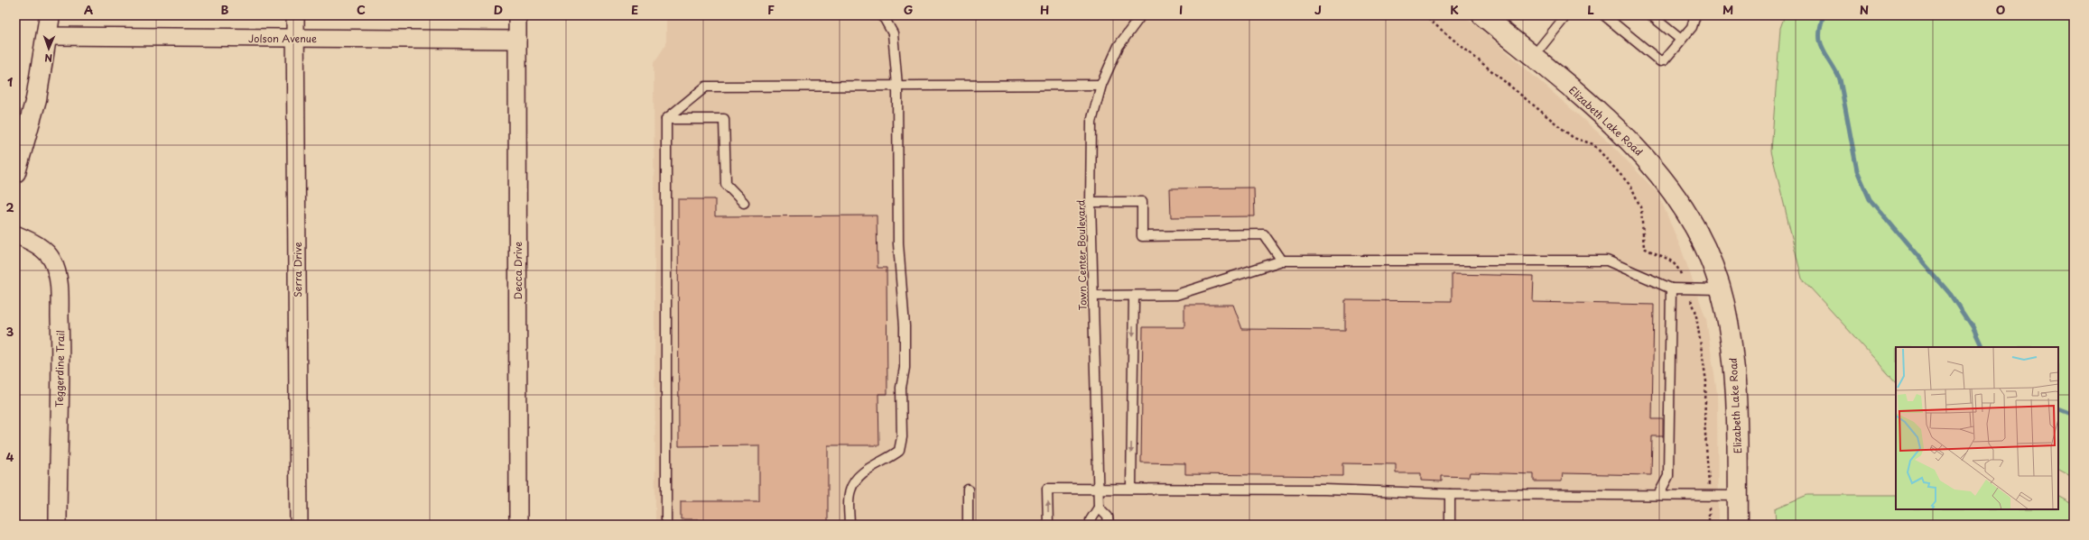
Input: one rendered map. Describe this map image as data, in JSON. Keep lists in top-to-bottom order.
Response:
{
  "streets": {
    "street": [
      "Jolson Avenue",
      "Elizabeth Lake Road",
      "Serra Drive",
      "Decca Drive",
      "Teggerdine Trail"
    ],
    "lane": ["Town Center Boulevard"]
  },
  "crossings": [
    ["Jolson Avenue", "Serra Drive"],
    ["Jolson Avenue", "Decca Drive"]
  ],
  "north": "bottom",
  "grid": {
    "columns": [
      "A",
      "B",
      "C",
      "D",
      "E",
      "F",
      "G",
      "H",
      "I",
      "J",
      "K",
      "L",
      "M",
      "N",
      "O"
    ],
    "rows": [
      "1",
      "2",
      "3",
      "4"
    ]
  }
}
